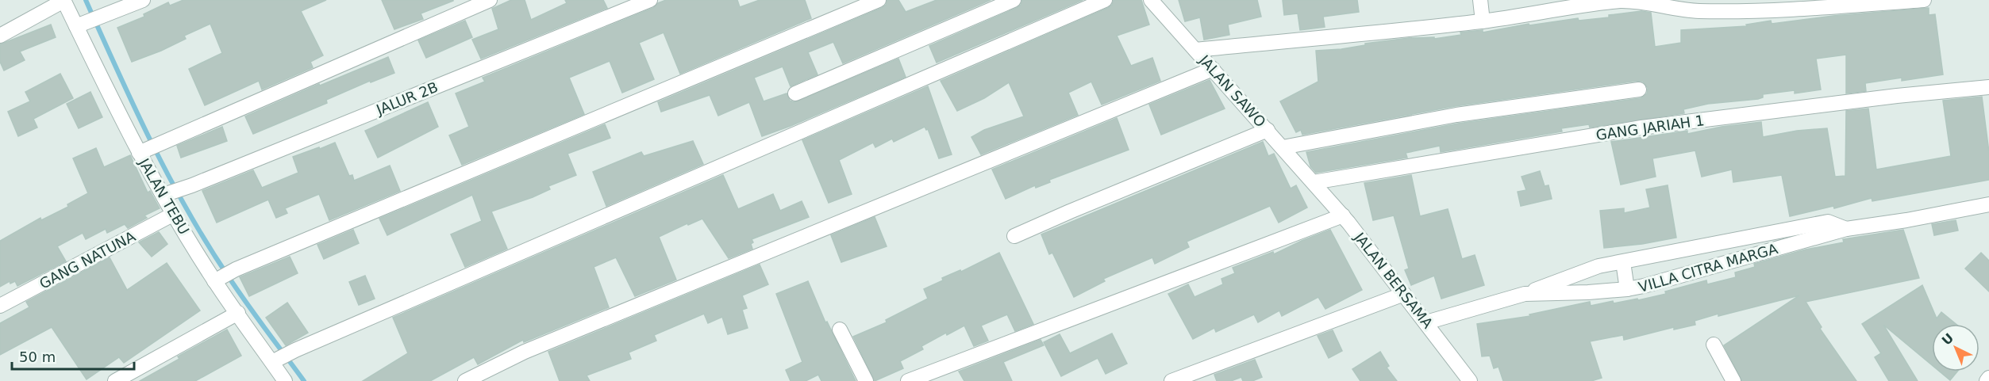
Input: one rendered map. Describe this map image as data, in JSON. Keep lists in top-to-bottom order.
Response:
{
  "streets": {
    "street": [
      "JALAN SAWO",
      "JALUR 2B",
      "GANG JARIAH 1",
      "JALAN TEBU",
      "GANG NATUNA",
      "VILLA CITRA MARGA",
      "JALAN BERSAMA"
    ]
  },
  "crossings": [
    ["JALAN SAWO", "GANG JARIAH 1"],
    ["JALAN SAWO", "JALAN BERSAMA"],
    ["JALUR 2B", "JALAN TEBU"],
    ["GANG JARIAH 1", "JALAN BERSAMA"],
    ["JALAN TEBU", "GANG NATUNA"],
    ["VILLA CITRA MARGA", "JALAN BERSAMA"]
  ],
  "scale_bar": "50 m",
  "north": "top left"
}
